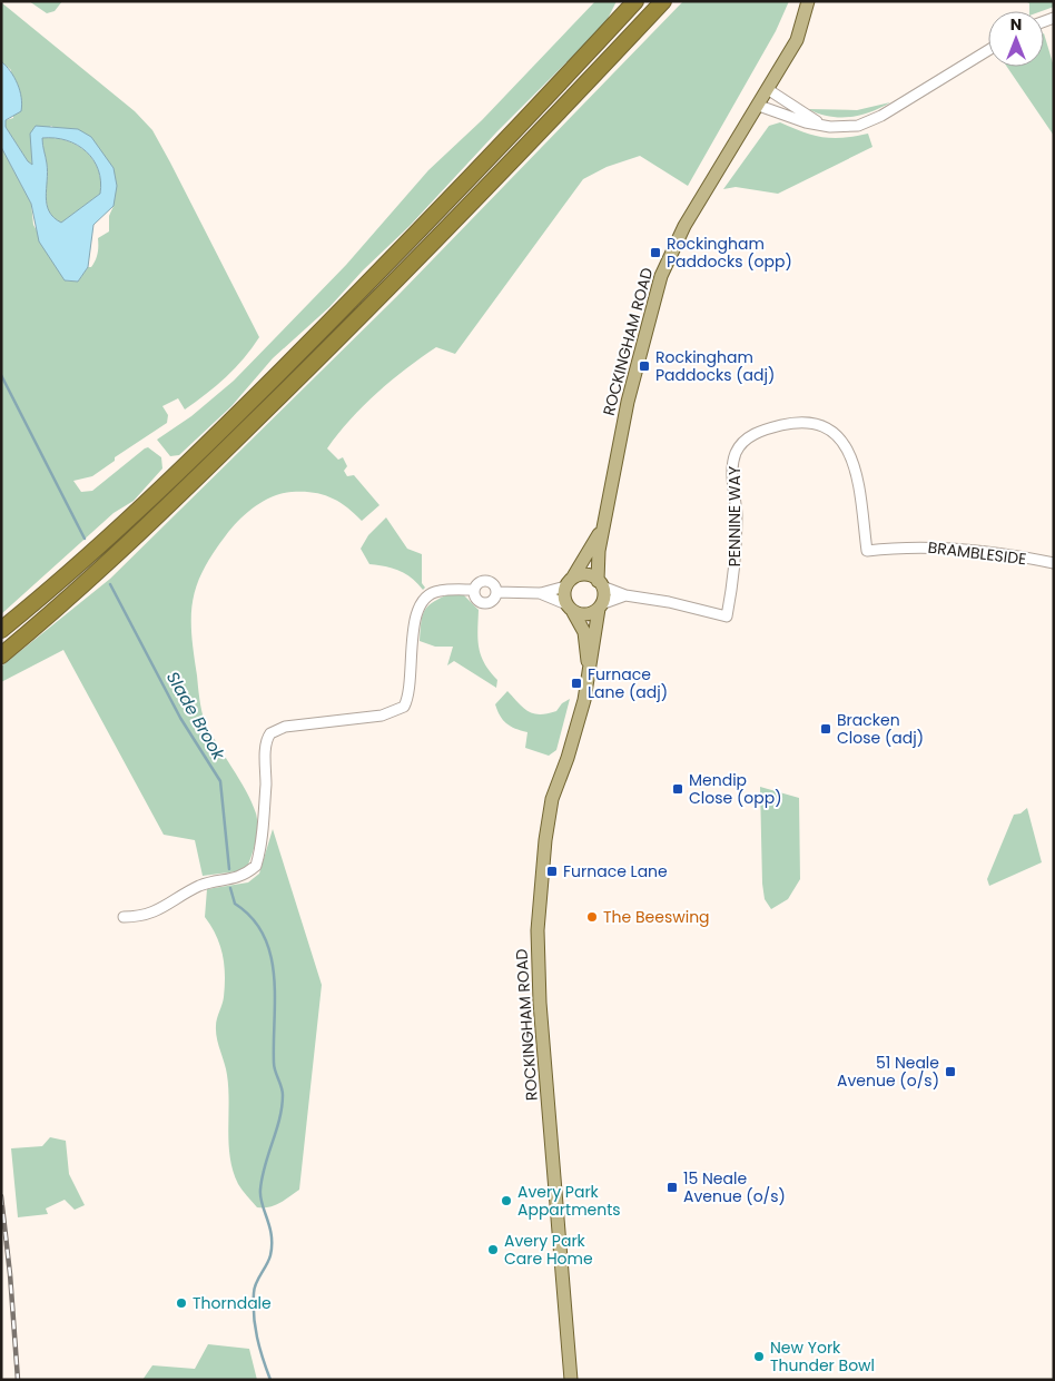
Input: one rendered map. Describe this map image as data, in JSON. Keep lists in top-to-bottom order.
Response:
{
  "streets": {
    "main road": ["ROCKINGHAM ROAD"],
    "street": ["PENNINE WAY", "BRAMBLESIDE"]
  },
  "crossings": [
    ["PENNINE WAY", "BRAMBLESIDE"]
  ],
  "water": ["Slade Brook"],
  "places": {
    "transit": [
      "Rockingham Paddocks (opp)",
      "Rockingham Paddocks (adj)",
      "Furnace Lane (adj)",
      "Bracken Close (adj)",
      "Mendip Close (opp)",
      "Furnace Lane",
      "51 Neale Avenue (o/s)",
      "15 Neale Avenue (o/s)"
    ],
    "other": [
      "The Beeswing",
      "Avery Park Appartments",
      "Avery Park Care Home",
      "Thorndale",
      "New York Thunder Bowl"
    ]
  },
  "north": "top"
}
